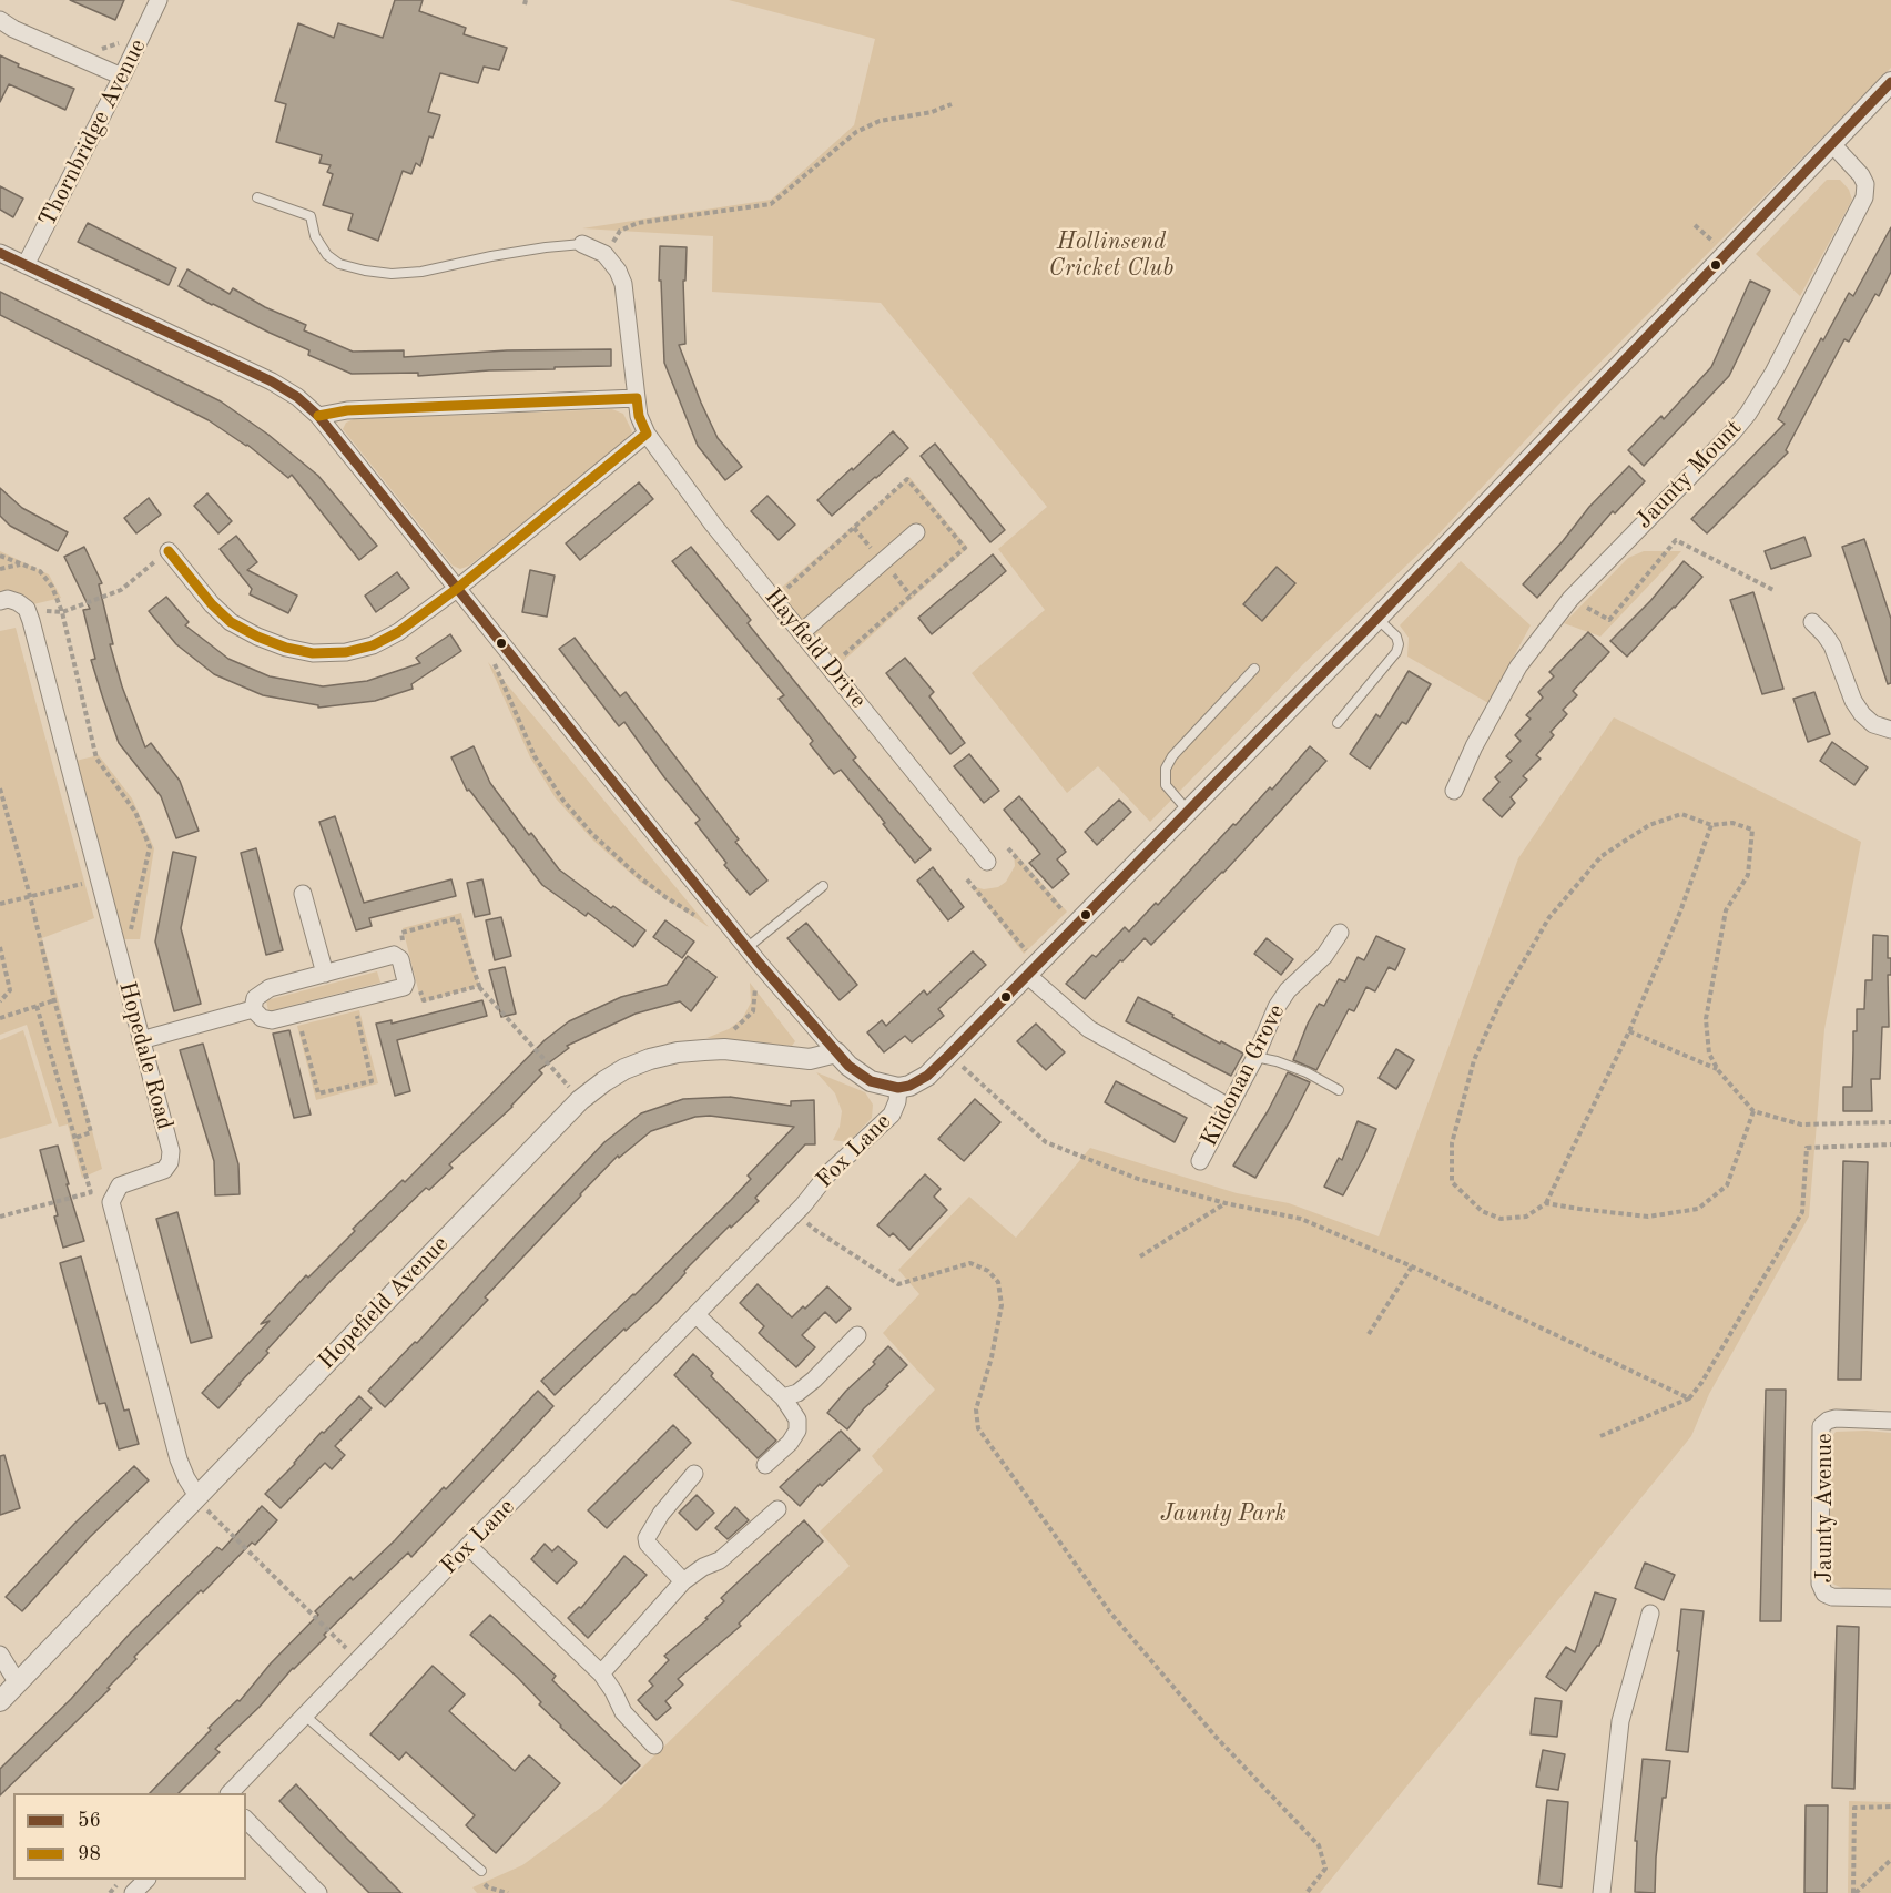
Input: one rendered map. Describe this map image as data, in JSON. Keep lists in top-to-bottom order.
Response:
{
  "streets": {
    "street": [
      "Thornbridge Avenue",
      "Jaunty Mount",
      "Hayfield Drive",
      "Hopedale Road",
      "Kildonan Grove",
      "Fox Lane",
      "Hopefield Avenue",
      "Jaunty Avenue"
    ]
  },
  "crossings": [
    ["Jaunty Mount", "Fox Lane"]
  ],
  "parks": ["Hollinsend Cricket Club", "Jaunty Park"],
  "lines": ["transit line 56", "transit line 98"],
  "legend": ["56", "98"]
}
